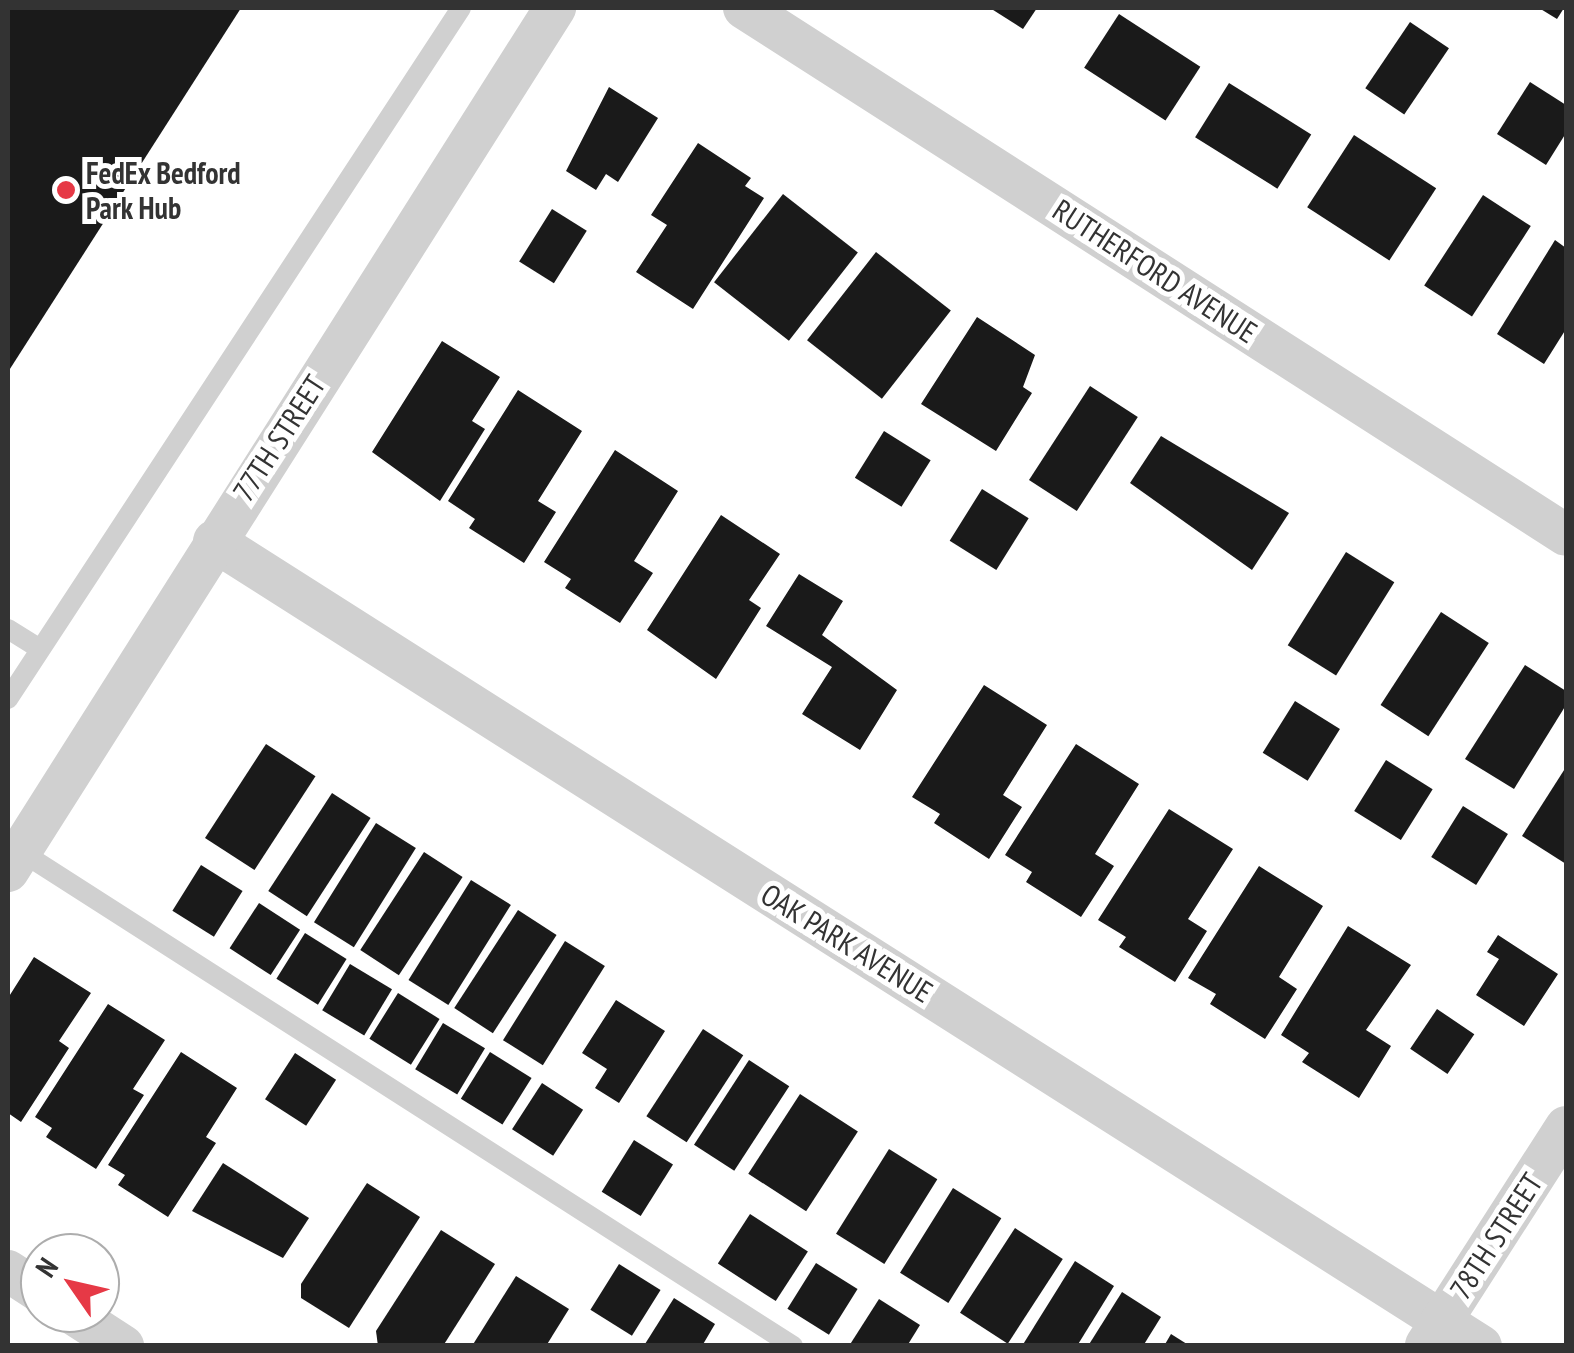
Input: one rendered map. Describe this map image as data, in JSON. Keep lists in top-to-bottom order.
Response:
{
  "streets": {
    "street": [
      "RUTHERFORD AVENUE",
      "77TH STREET",
      "OAK PARK AVENUE",
      "78TH STREET"
    ]
  },
  "crossings": [
    ["77TH STREET", "OAK PARK AVENUE"],
    ["OAK PARK AVENUE", "78TH STREET"]
  ],
  "places": ["FedEx Bedford Park Hub"],
  "north": "top left"
}
